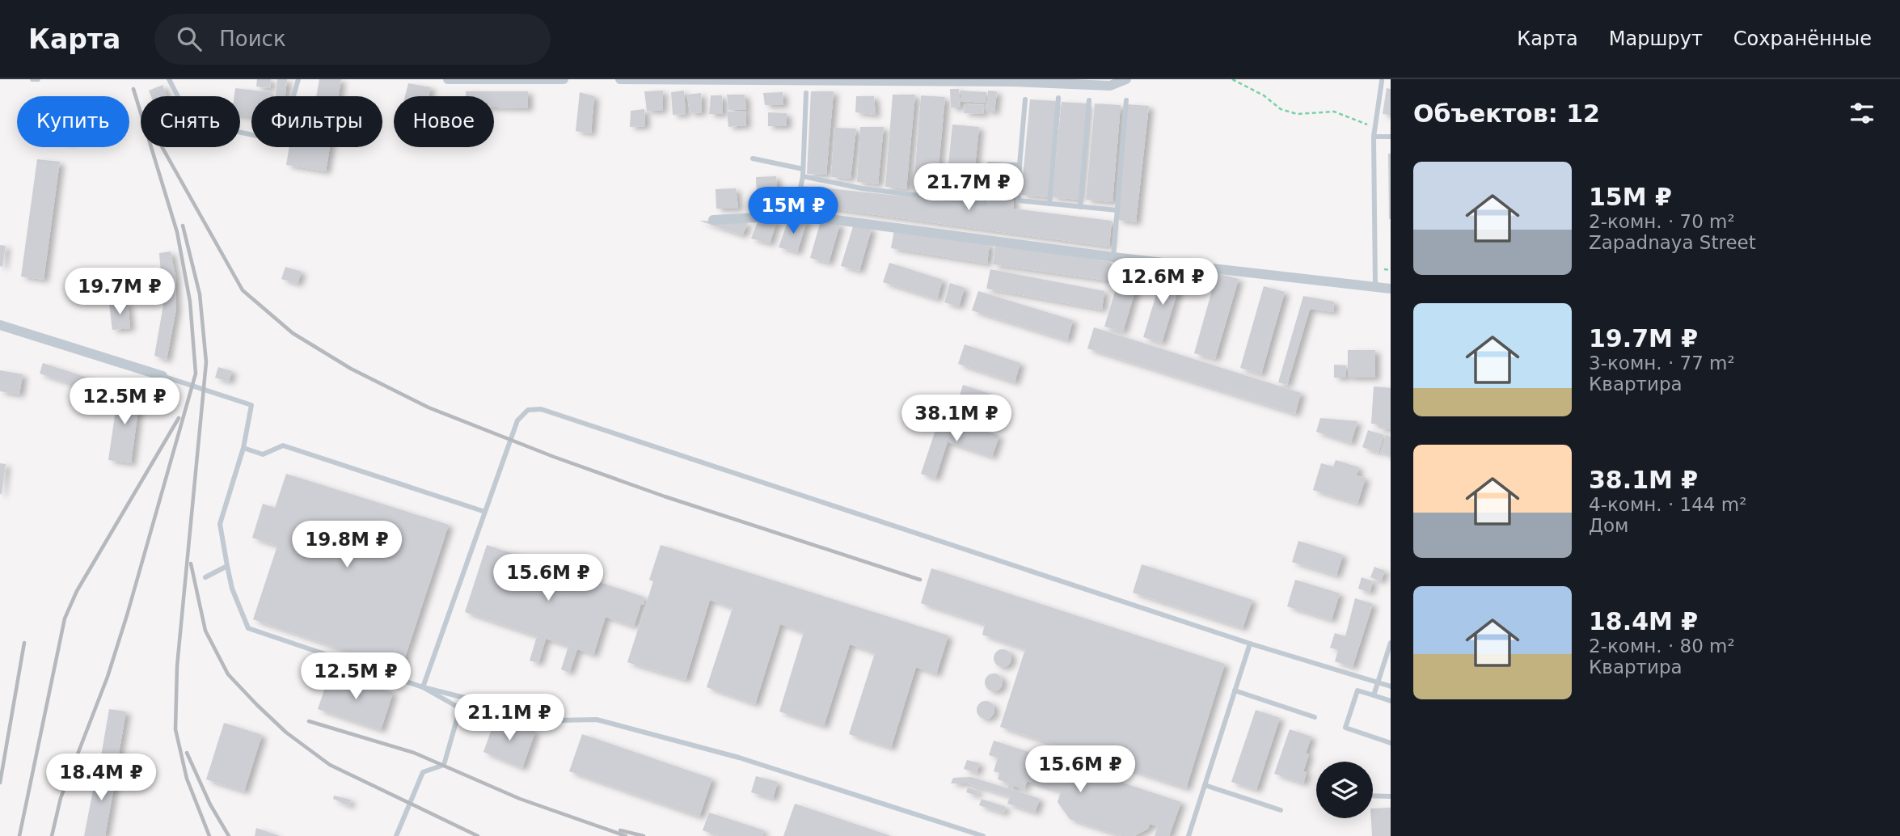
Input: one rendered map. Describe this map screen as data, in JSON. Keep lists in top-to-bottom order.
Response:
{
  "page": {
    "header": "Карта",
    "search": "Поиск",
    "nav": ["Карта", "Маршрут", "Сохранённые"],
    "heading": "Объектов: 12",
    "chip": [
      "Купить",
      "Снять",
      "Фильтры",
      "Новое"
    ],
    "list": [
      {
        "name": "15M ₽",
        "note": "2-комн. · 70 m² · Zapadnaya Street"
      },
      {
        "name": "19.7M ₽",
        "note": "3-комн. · 77 m² · Квартира"
      },
      {
        "name": "38.1M ₽",
        "note": "4-комн. · 144 m² · Дом"
      },
      {
        "name": "18.4M ₽",
        "note": "2-комн. · 80 m² · Квартира"
      }
    ],
    "price": [
      "21.7M ₽",
      "15M ₽",
      "12.6M ₽",
      "19.7M ₽",
      "12.5M ₽",
      "38.1M ₽",
      "19.8M ₽",
      "15.6M ₽",
      "12.5M ₽",
      "21.1M ₽",
      "15.6M ₽",
      "18.4M ₽"
    ]
  }
}
